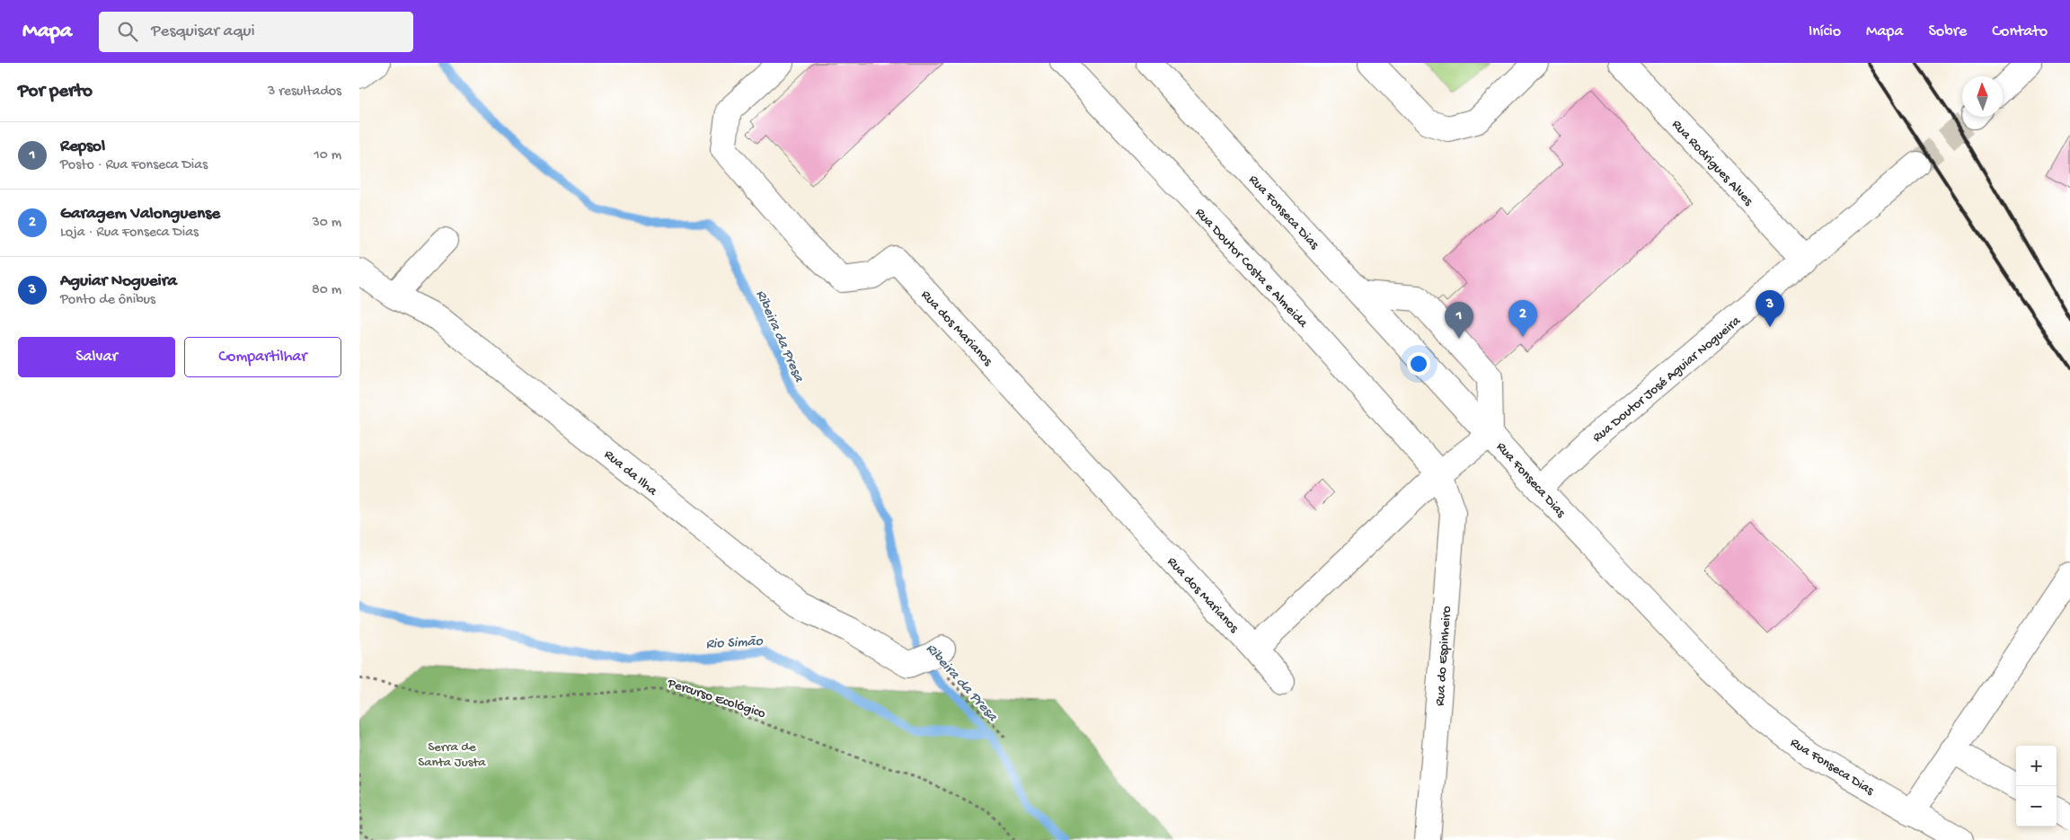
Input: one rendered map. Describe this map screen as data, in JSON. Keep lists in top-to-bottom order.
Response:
{
  "streets": {
    "street": [
      "Rua Rodrigues Alves",
      "Rua Fonseca Dias",
      "Rua Doutor Costa e Almeida",
      "Rua dos Marianos",
      "Rua Doutor José Aguiar Nogueira",
      "Rua da Ilha",
      "Rua do Espinheiro"
    ],
    "path": ["Percurso Ecológico"]
  },
  "crossings": [
    ["Rua Rodrigues Alves", "Rua Doutor José Aguiar Nogueira"],
    ["Rua Fonseca Dias", "Rua Doutor José Aguiar Nogueira"],
    ["Rua Doutor Costa e Almeida", "Rua do Espinheiro"]
  ],
  "water": ["Ribeira da Presa", "Rio Simão"],
  "parks": ["Serra de Santa Justa"],
  "north": "top",
  "page": {
    "header": "Mapa",
    "search": "Pesquisar aqui",
    "nav": [
      "Início",
      "Mapa",
      "Sobre",
      "Contato"
    ],
    "heading": ["Por perto", "3 resultados"],
    "list": [
      {
        "mark": "1",
        "name": "Repsol",
        "note": "Posto · Rua Fonseca Dias",
        "value": "10 m"
      },
      {
        "mark": "2",
        "name": "Garagem Valonguense",
        "note": "Loja · Rua Fonseca Dias",
        "value": "30 m"
      },
      {
        "mark": "3",
        "name": "Aguiar Nogueira",
        "note": "Ponto de ônibus",
        "value": "80 m"
      }
    ],
    "pins": ["3", "2", "1"],
    "buttons": ["Salvar", "Compartilhar"],
    "map_buttons": ["+", "−"]
  }
}
